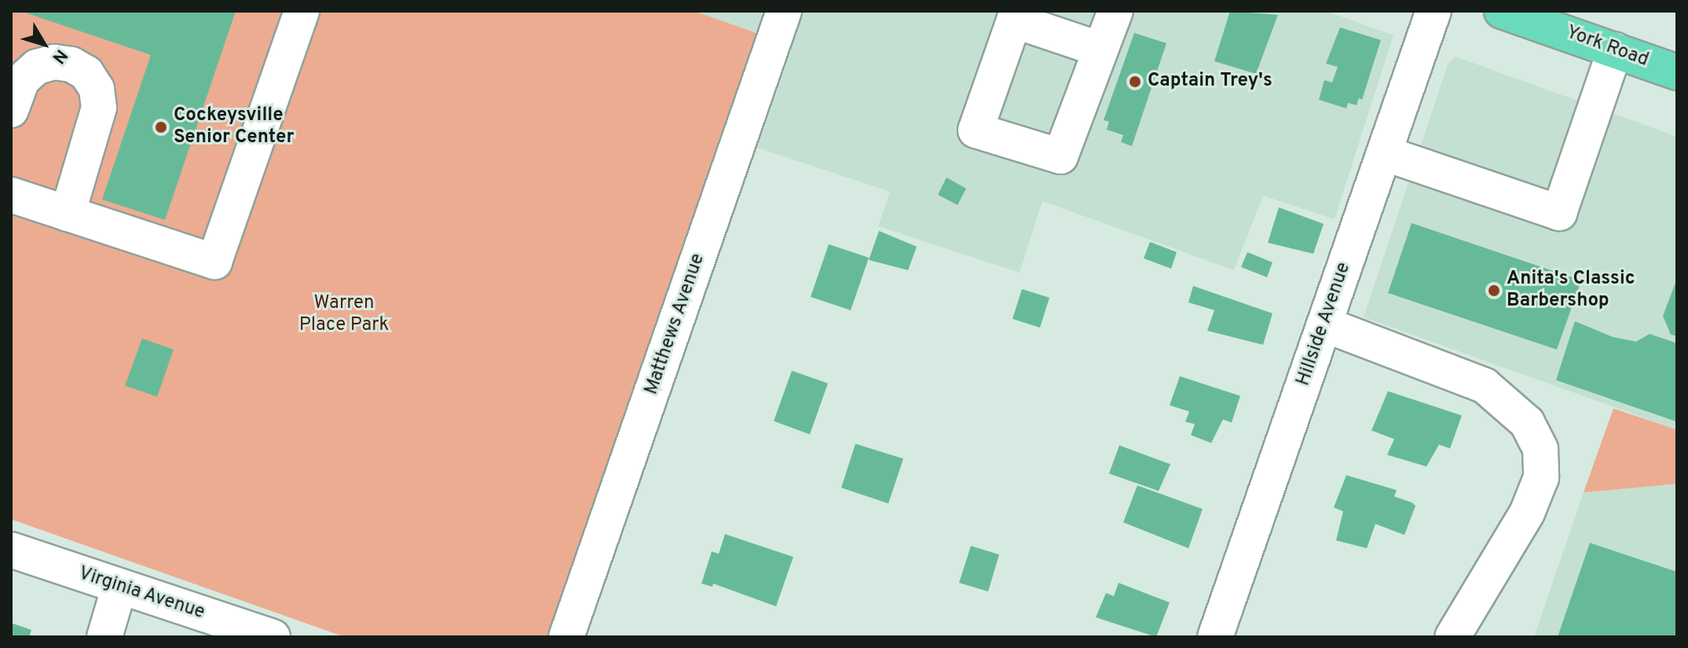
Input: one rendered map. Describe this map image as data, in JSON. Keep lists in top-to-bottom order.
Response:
{
  "streets": {
    "main road": ["York Road"],
    "street": ["Matthews Avenue", "Hillside Avenue", "Virginia Avenue"]
  },
  "parks": ["Warren Place Park"],
  "places": ["Captain Trey's", "Cockeysville Senior Center", "Anita's Classic Barbershop"],
  "north": "bottom right"
}
